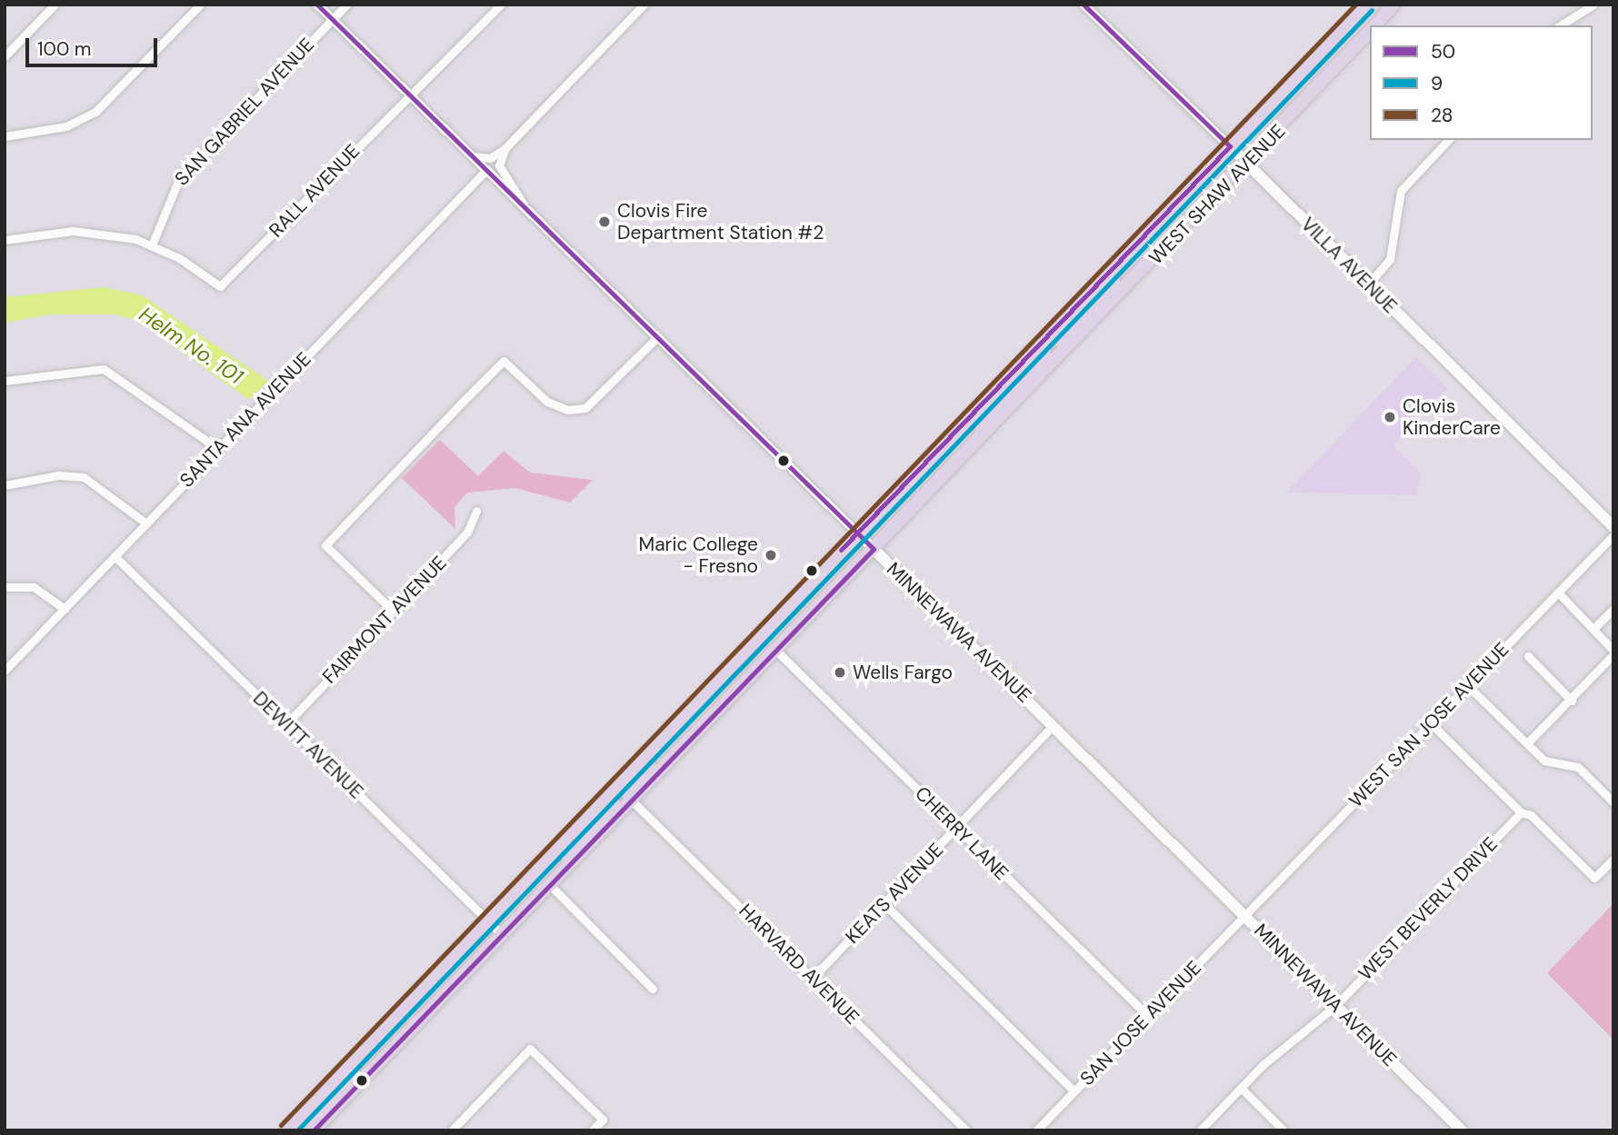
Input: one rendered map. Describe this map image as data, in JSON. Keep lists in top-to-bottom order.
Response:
{
  "streets": {
    "main road": ["WEST SHAW AVENUE", "VILLA AVENUE", "MINNEWAWA AVENUE"],
    "street": [
      "SAN GABRIEL AVENUE",
      "RALL AVENUE",
      "SANTA ANA AVENUE",
      "FAIRMONT AVENUE",
      "WEST SAN JOSE AVENUE",
      "DEWITT AVENUE",
      "CHERRY LANE",
      "KEATS AVENUE",
      "WEST BEVERLY DRIVE",
      "HARVARD AVENUE",
      "SAN JOSE AVENUE"
    ]
  },
  "crossings": [
    ["SAN GABRIEL AVENUE", "RALL AVENUE"],
    ["SAN GABRIEL AVENUE", "MINNEWAWA AVENUE"],
    ["RALL AVENUE", "MINNEWAWA AVENUE"],
    ["WEST SHAW AVENUE", "VILLA AVENUE"],
    ["WEST SHAW AVENUE", "MINNEWAWA AVENUE"],
    ["WEST SHAW AVENUE", "DEWITT AVENUE"],
    ["WEST SHAW AVENUE", "CHERRY LANE"],
    ["WEST SHAW AVENUE", "HARVARD AVENUE"],
    ["SANTA ANA AVENUE", "MINNEWAWA AVENUE"],
    ["SANTA ANA AVENUE", "DEWITT AVENUE"],
    ["FAIRMONT AVENUE", "DEWITT AVENUE"],
    ["MINNEWAWA AVENUE", "WEST SAN JOSE AVENUE"],
    ["MINNEWAWA AVENUE", "KEATS AVENUE"],
    ["MINNEWAWA AVENUE", "WEST BEVERLY DRIVE"],
    ["MINNEWAWA AVENUE", "SAN JOSE AVENUE"],
    ["WEST SAN JOSE AVENUE", "SAN JOSE AVENUE"],
    ["CHERRY LANE", "KEATS AVENUE"],
    ["CHERRY LANE", "SAN JOSE AVENUE"],
    ["KEATS AVENUE", "HARVARD AVENUE"]
  ],
  "water": ["Helm No. 101"],
  "places": [
    "Clovis Fire Department Station #2",
    "Clovis KinderCare",
    "Maric College - Fresno",
    "Wells Fargo"
  ],
  "lines": ["transit line 50", "transit line 28", "transit line 9"],
  "legend": ["50", "9", "28"],
  "scale_bar": "100 m"
}
